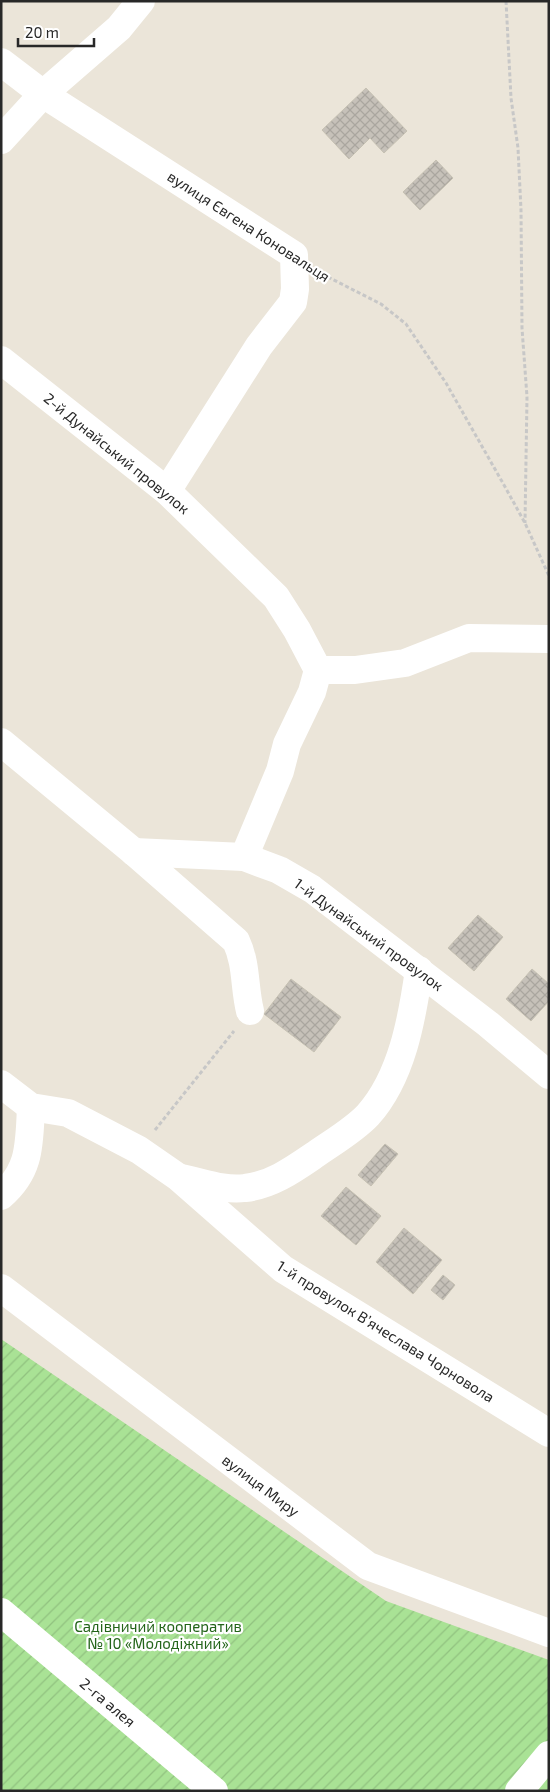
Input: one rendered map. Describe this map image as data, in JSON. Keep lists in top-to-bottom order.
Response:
{
  "streets": {
    "street": [
      "вулиця Євгена Коновальця",
      "2-й Дунайський провулок",
      "1-й Дунайський провулок",
      "1-й провулок Вʼячеслава Чорновола",
      "вулиця Миру",
      "2-га алея"
    ]
  },
  "parks": ["Садівничий кооператив № 10 «Молодіжний»"],
  "scale_bar": "20 m"
}
